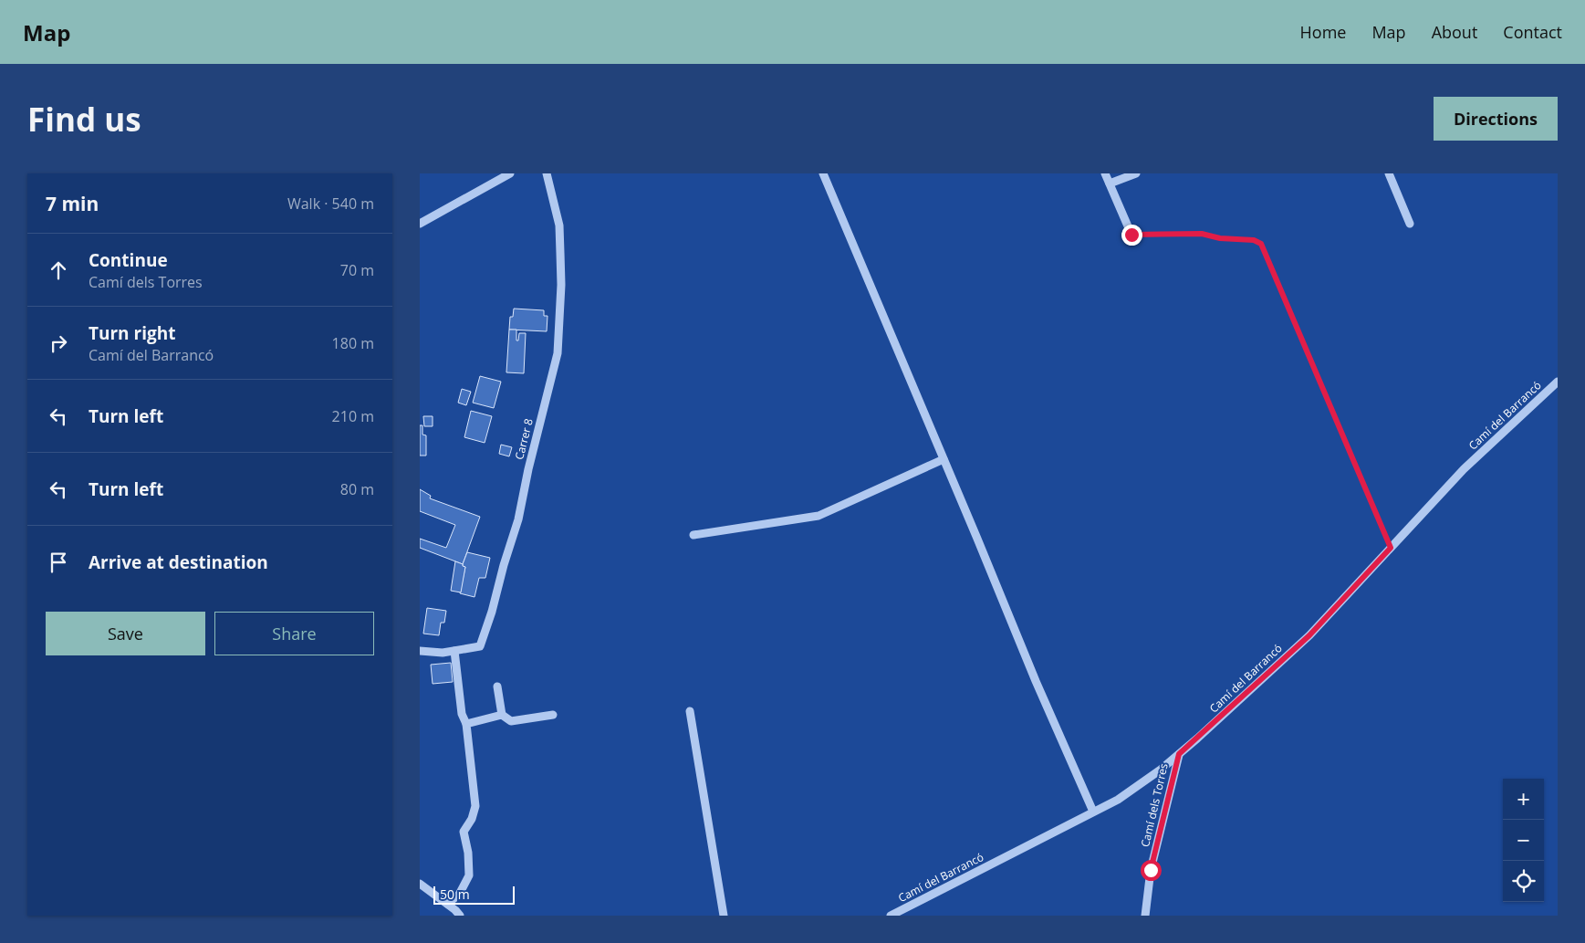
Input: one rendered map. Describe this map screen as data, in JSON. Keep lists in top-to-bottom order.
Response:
{
  "streets": {
    "street": ["Camí del Barrancó", "Carrer 8", "Camí dels Torres"]
  },
  "crossings": [
    ["Camí del Barrancó", "Camí dels Torres"]
  ],
  "scale_bar": "50 m",
  "page": {
    "header": "Map",
    "nav": [
      "Home",
      "Map",
      "About",
      "Contact"
    ],
    "buttons": [
      "Directions",
      ["Save", "Share"]
    ],
    "title": "Find us",
    "heading": ["7 min", "Walk · 540 m"],
    "list": [
      ["Continue", "Camí dels Torres", "70 m"],
      ["Turn right", "Camí del Barrancó", "180 m"],
      ["Turn left", "210 m"],
      ["Turn left", "80 m"],
      "Arrive at destination"
    ],
    "map_buttons": ["+", "−"],
    "scale": "50 m"
  }
}
